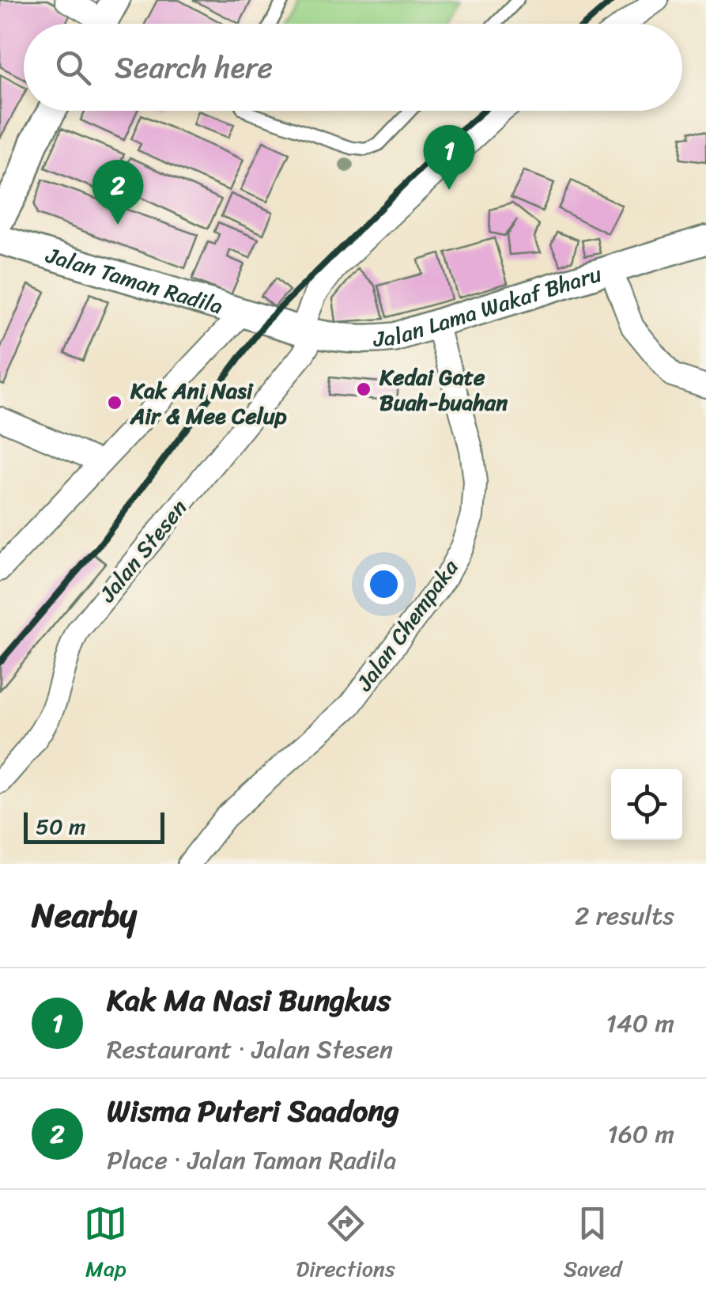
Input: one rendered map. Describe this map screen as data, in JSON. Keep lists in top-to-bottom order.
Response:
{
  "streets": {
    "street": [
      "Jalan Taman Radila",
      "Jalan Lama Wakaf Bharu",
      "Jalan Stesen",
      "Jalan Chempaka"
    ]
  },
  "crossings": [
    ["Jalan Taman Radila", "Jalan Lama Wakaf Bharu"],
    ["Jalan Lama Wakaf Bharu", "Jalan Stesen"],
    ["Jalan Lama Wakaf Bharu", "Jalan Chempaka"]
  ],
  "places": ["Kedai Gate Buah-buahan", "Kak Ani Nasi Air & Mee Celup"],
  "scale_bar": "50 m",
  "page": {
    "search": "Search here",
    "pins": ["1", "2"],
    "scale": "50 m",
    "heading": ["Nearby", "2 results"],
    "list": [
      {
        "mark": "1",
        "name": "Kak Ma Nasi Bungkus",
        "note": "Restaurant · Jalan Stesen",
        "value": "140 m"
      },
      {
        "mark": "2",
        "name": "Wisma Puteri Saadong",
        "note": "Place · Jalan Taman Radila",
        "value": "160 m"
      }
    ],
    "nav": ["Map", "Directions", "Saved"]
  }
}
